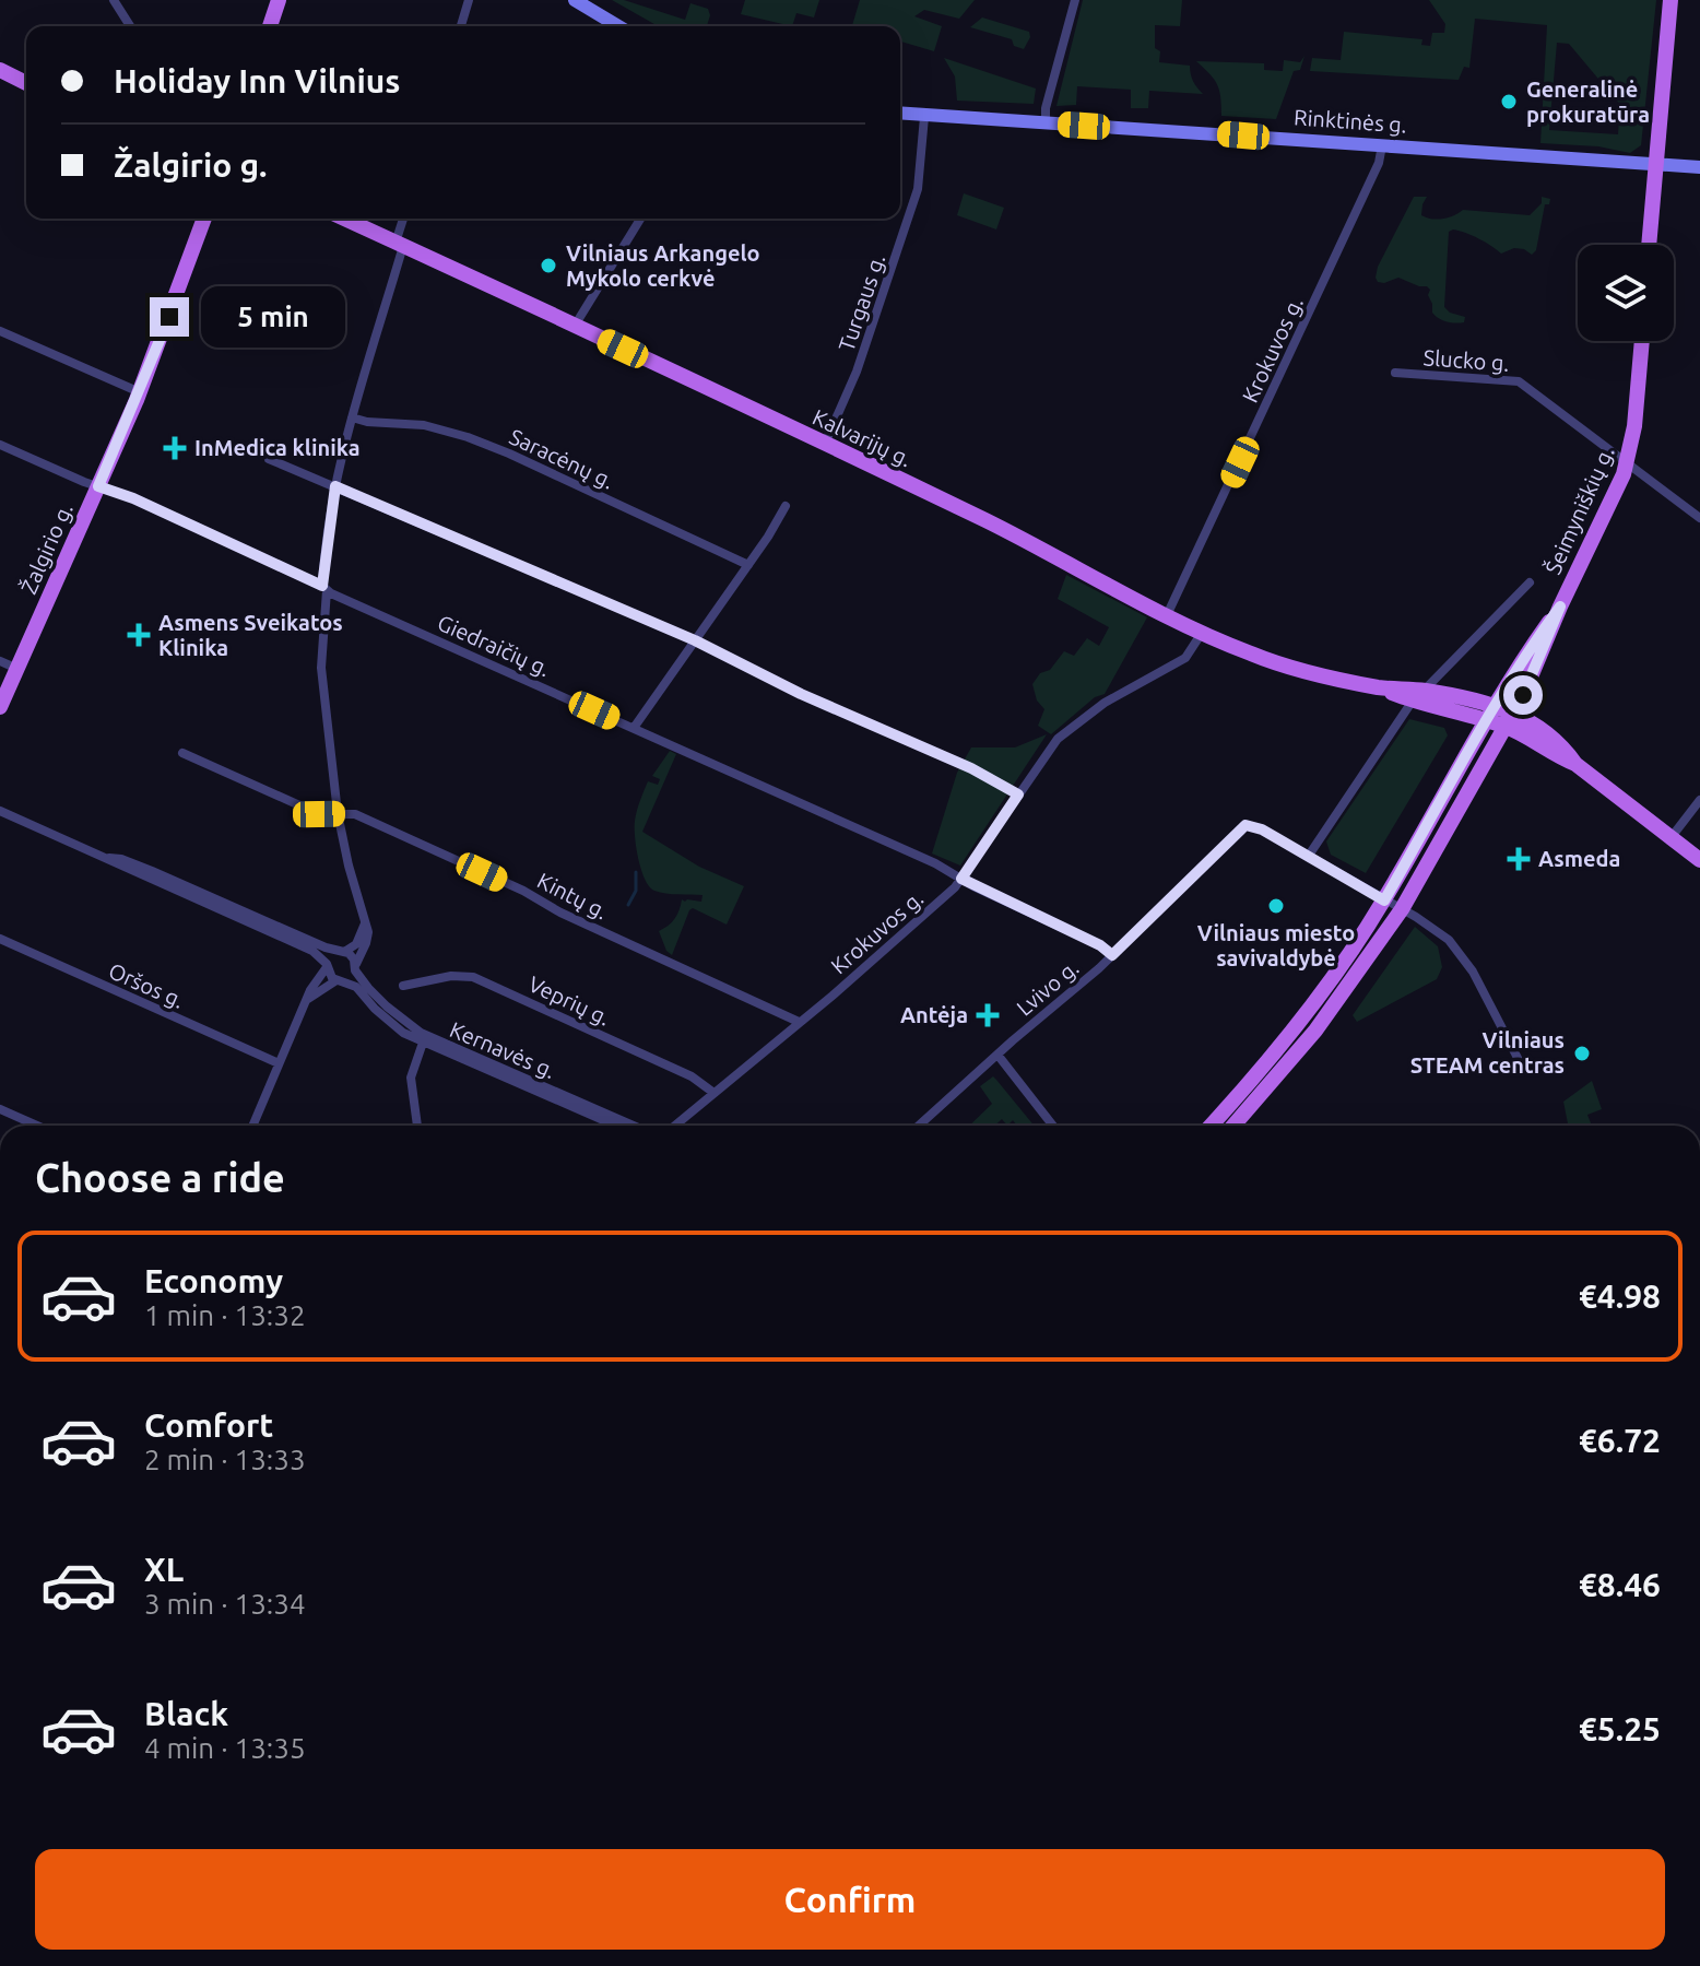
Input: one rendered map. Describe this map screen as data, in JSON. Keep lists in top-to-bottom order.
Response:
{
  "streets": {
    "main road": [
      "Rinktinės g.",
      "Kalvarijų g.",
      "Šeimyniškių g.",
      "Žalgirio g."
    ],
    "street": [
      "Turgaus g.",
      "Krokuvos g.",
      "Slucko g.",
      "Saracėnų g.",
      "Giedraičių g.",
      "Kintų g.",
      "Oršos g.",
      "Lvivo g.",
      "Veprių g.",
      "Kernavės g."
    ]
  },
  "crossings": [
    ["Rinktinės g.", "Turgaus g."],
    ["Rinktinės g.", "Krokuvos g."],
    ["Turgaus g.", "Kalvarijų g."],
    ["Krokuvos g.", "Kalvarijų g."],
    ["Krokuvos g.", "Giedraičių g."],
    ["Krokuvos g.", "Kintų g."],
    ["Krokuvos g.", "Veprių g."],
    ["Slucko g.", "Šeimyniškių g."],
    ["Kalvarijų g.", "Šeimyniškių g."],
    ["Šeimyniškių g.", "Lvivo g."],
    ["Žalgirio g.", "Giedraičių g."],
    ["Giedraičių g.", "Lvivo g."]
  ],
  "places": {
    "other": [
      "Generalinė prokuratūra",
      "Vilniaus Arkangelo Mykolo cerkvė",
      "Vilniaus miesto savivaldybė",
      "Vilniaus STEAM centras"
    ],
    "health": [
      "InMedica klinika",
      "Asmens Sveikatos Klinika",
      "Asmeda",
      "Antėja"
    ]
  },
  "page": {
    "banner": ["Holiday Inn Vilnius", "Žalgirio g."],
    "bubble": "5 min",
    "heading": "Choose a ride",
    "list": [
      {
        "name": "Economy",
        "note": "1 min · 13:32",
        "value": "€4.98"
      },
      {
        "name": "Comfort",
        "note": "2 min · 13:33",
        "value": "€6.72"
      },
      {
        "name": "XL",
        "note": "3 min · 13:34",
        "value": "€8.46"
      },
      {
        "name": "Black",
        "note": "4 min · 13:35",
        "value": "€5.25"
      }
    ],
    "buttons": "Confirm"
  }
}
